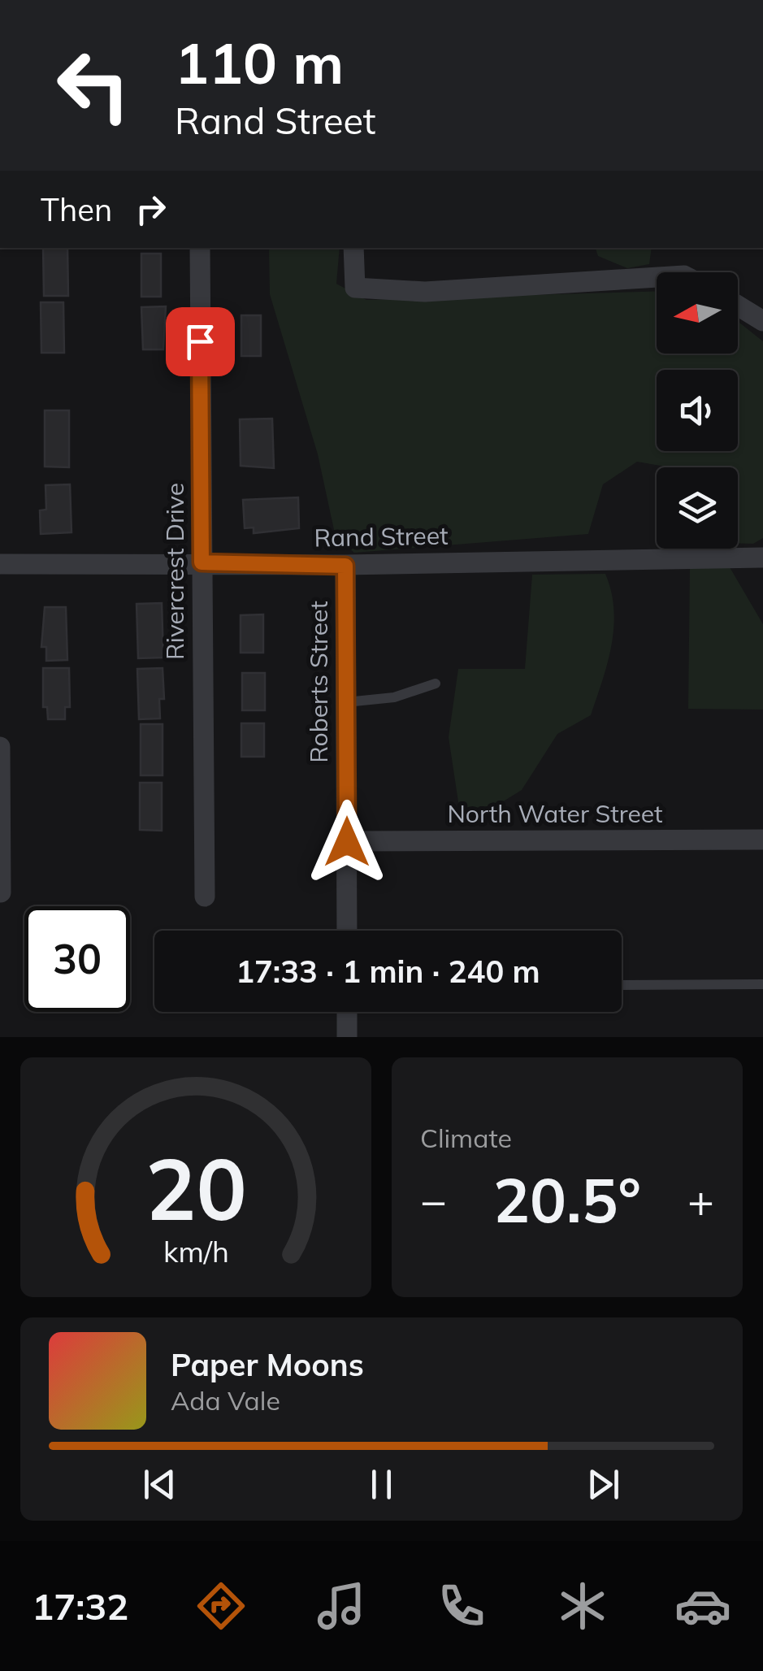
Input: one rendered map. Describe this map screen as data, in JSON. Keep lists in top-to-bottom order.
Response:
{
  "streets": {
    "street": [
      "Rand Street",
      "Rivercrest Drive",
      "Roberts Street",
      "North Water Street"
    ]
  },
  "crossings": [
    ["Rand Street", "Rivercrest Drive"],
    ["Rand Street", "Roberts Street"],
    ["Roberts Street", "North Water Street"]
  ],
  "north": "left",
  "page": {
    "turn": ["110 m", "Rand Street"],
    "then": "Then",
    "limit": "30",
    "trip": "17:33 · 1 min · 240 m",
    "tile": "Climate",
    "heat": ["−", "20.5°", "+"],
    "song": ["Paper Moons", "Ada Vale"],
    "tabs": "17:32",
    "gauge": ["20", "km/h"]
  }
}
